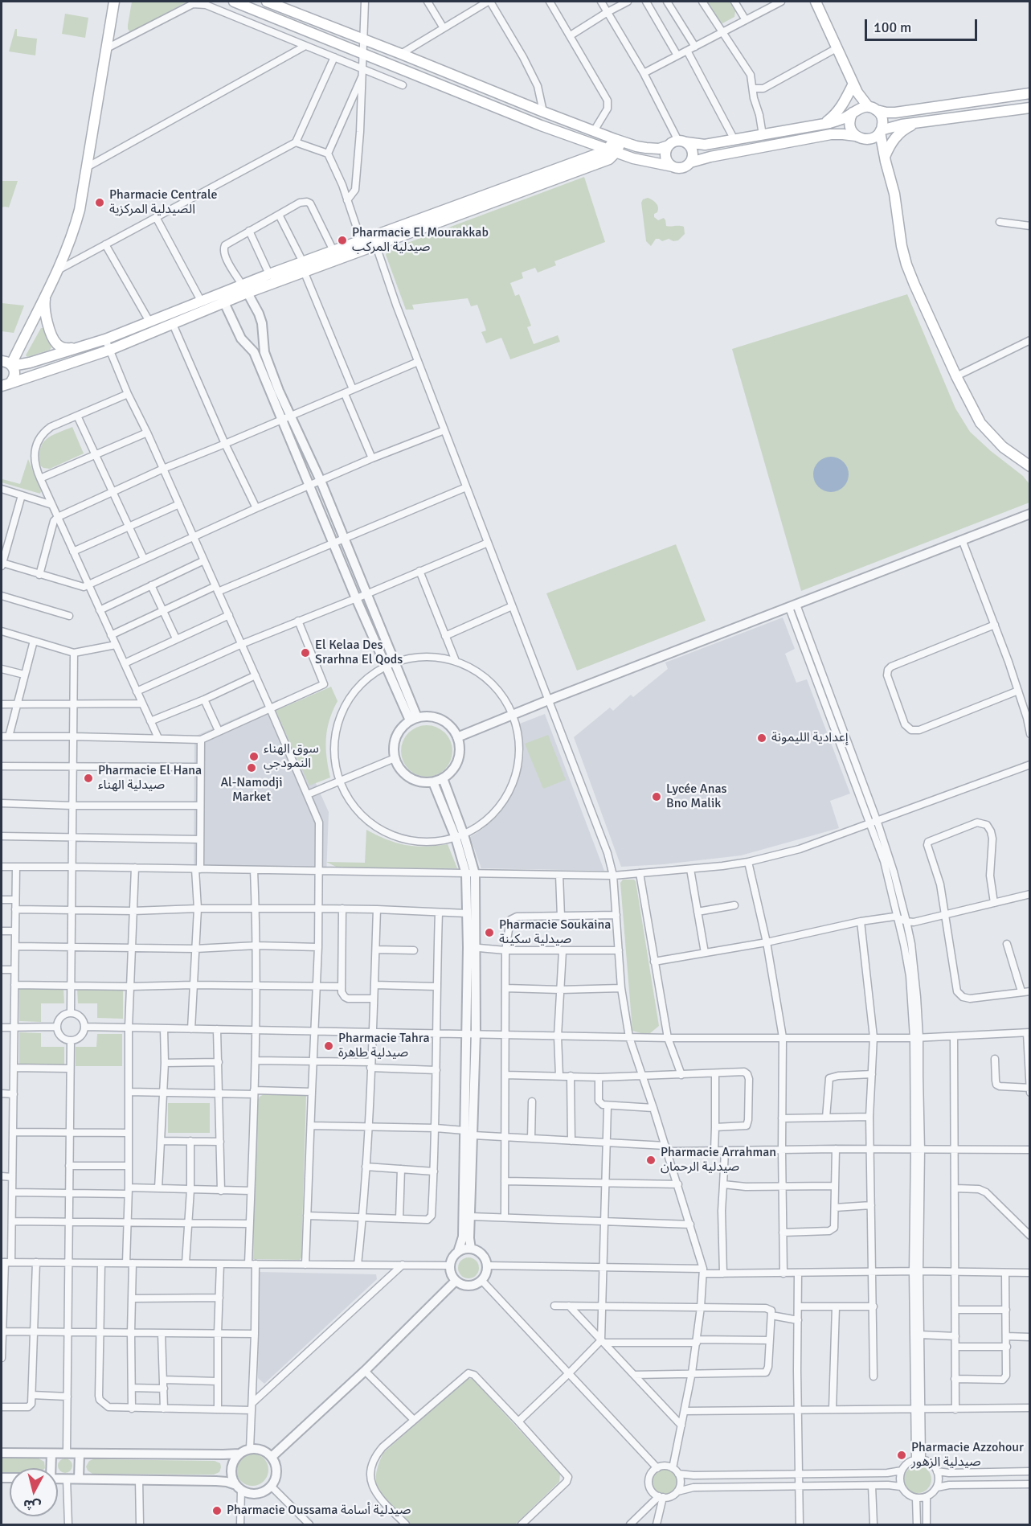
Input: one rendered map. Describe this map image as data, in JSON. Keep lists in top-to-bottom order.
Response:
{
  "places": [
    "Pharmacie Centrale الصيدلية المركزية",
    "Pharmacie El Mourakkab صيدلية المركب",
    "El Kelaa Des Srarhna El Qods",
    "إعدادية الليمونة",
    "سوق الهناء النمودجي",
    "Al-Namodji Market",
    "Pharmacie El Hana صيدلية الهناء",
    "Lycée Anas Bno Malik",
    "Pharmacie Soukaina صيدلية سكينة",
    "Pharmacie Tahra صيدلية طاهرة",
    "Pharmacie Arrahman صيدلية الرحمان",
    "Pharmacie Azzohour صيدلية الزهور",
    "Pharmacie Oussama صيدلية أسامة"
  ],
  "scale_bar": "100 m",
  "north": "bottom"
}
